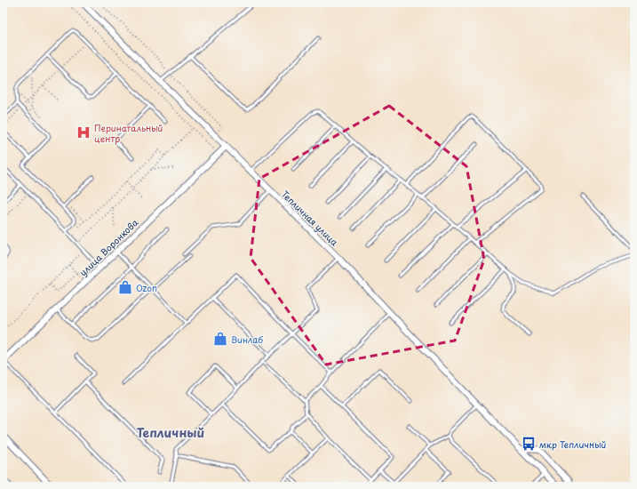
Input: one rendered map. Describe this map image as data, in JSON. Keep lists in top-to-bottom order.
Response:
{
  "streets": {
    "street": ["Тепличная улица", "улица Воронкова"]
  },
  "crossings": [
    ["Тепличная улица", "улица Воронкова"]
  ],
  "districts": ["Тепличный"],
  "places": {
    "hospital": ["Перинатальный центр"],
    "shop": ["Ozon", "Винлаб"],
    "bus stop": ["мкр Тепличный"]
  }
}
